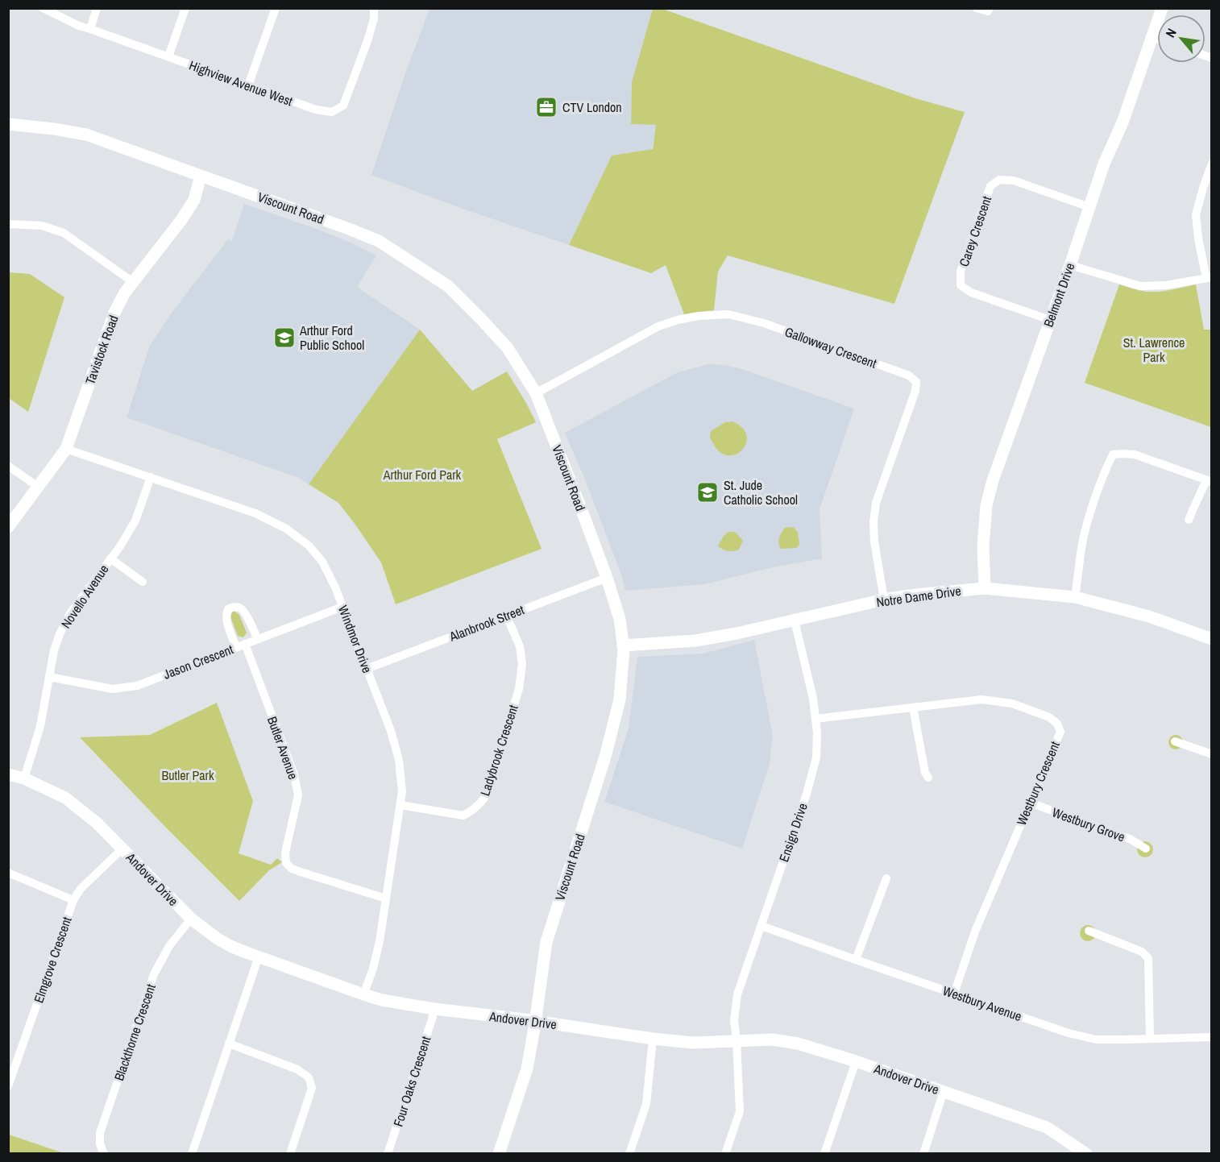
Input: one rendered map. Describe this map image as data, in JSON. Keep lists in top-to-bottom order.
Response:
{
  "streets": {
    "street": [
      "Highview Avenue West",
      "Viscount Road",
      "Carey Crescent",
      "Belmont Drive",
      "Gallowway Crescent",
      "Tavistock Road",
      "Novello Avenue",
      "Notre Dame Drive",
      "Alanbrook Street",
      "Windmor Drive",
      "Jason Crescent",
      "Butler Avenue",
      "Ladybrook Crescent",
      "Westbury Crescent",
      "Westbury Grove",
      "Ensign Drive",
      "Andover Drive",
      "Elmgrove Crescent",
      "Westbury Avenue",
      "Blackthorne Crescent",
      "Four Oaks Crescent"
    ]
  },
  "crossings": [
    ["Viscount Road", "Gallowway Crescent"],
    ["Viscount Road", "Tavistock Road"],
    ["Viscount Road", "Notre Dame Drive"],
    ["Viscount Road", "Alanbrook Street"],
    ["Viscount Road", "Andover Drive"],
    ["Carey Crescent", "Belmont Drive"],
    ["Belmont Drive", "Notre Dame Drive"],
    ["Gallowway Crescent", "Notre Dame Drive"],
    ["Tavistock Road", "Windmor Drive"],
    ["Novello Avenue", "Windmor Drive"],
    ["Novello Avenue", "Jason Crescent"],
    ["Novello Avenue", "Andover Drive"],
    ["Notre Dame Drive", "Ensign Drive"],
    ["Alanbrook Street", "Windmor Drive"],
    ["Alanbrook Street", "Ladybrook Crescent"],
    ["Windmor Drive", "Jason Crescent"],
    ["Windmor Drive", "Butler Avenue"],
    ["Windmor Drive", "Ladybrook Crescent"],
    ["Windmor Drive", "Andover Drive"],
    ["Jason Crescent", "Butler Avenue"],
    ["Westbury Crescent", "Westbury Grove"],
    ["Westbury Crescent", "Ensign Drive"],
    ["Westbury Crescent", "Westbury Avenue"],
    ["Ensign Drive", "Andover Drive"],
    ["Ensign Drive", "Westbury Avenue"],
    ["Andover Drive", "Elmgrove Crescent"],
    ["Andover Drive", "Blackthorne Crescent"],
    ["Andover Drive", "Four Oaks Crescent"]
  ],
  "parks": ["St. Lawrence Park", "Arthur Ford Park", "Butler Park"],
  "places": {
    "office": ["CTV London"],
    "school or university": ["Arthur Ford Public School", "St. Jude Catholic School"]
  },
  "north": "top left"
}
